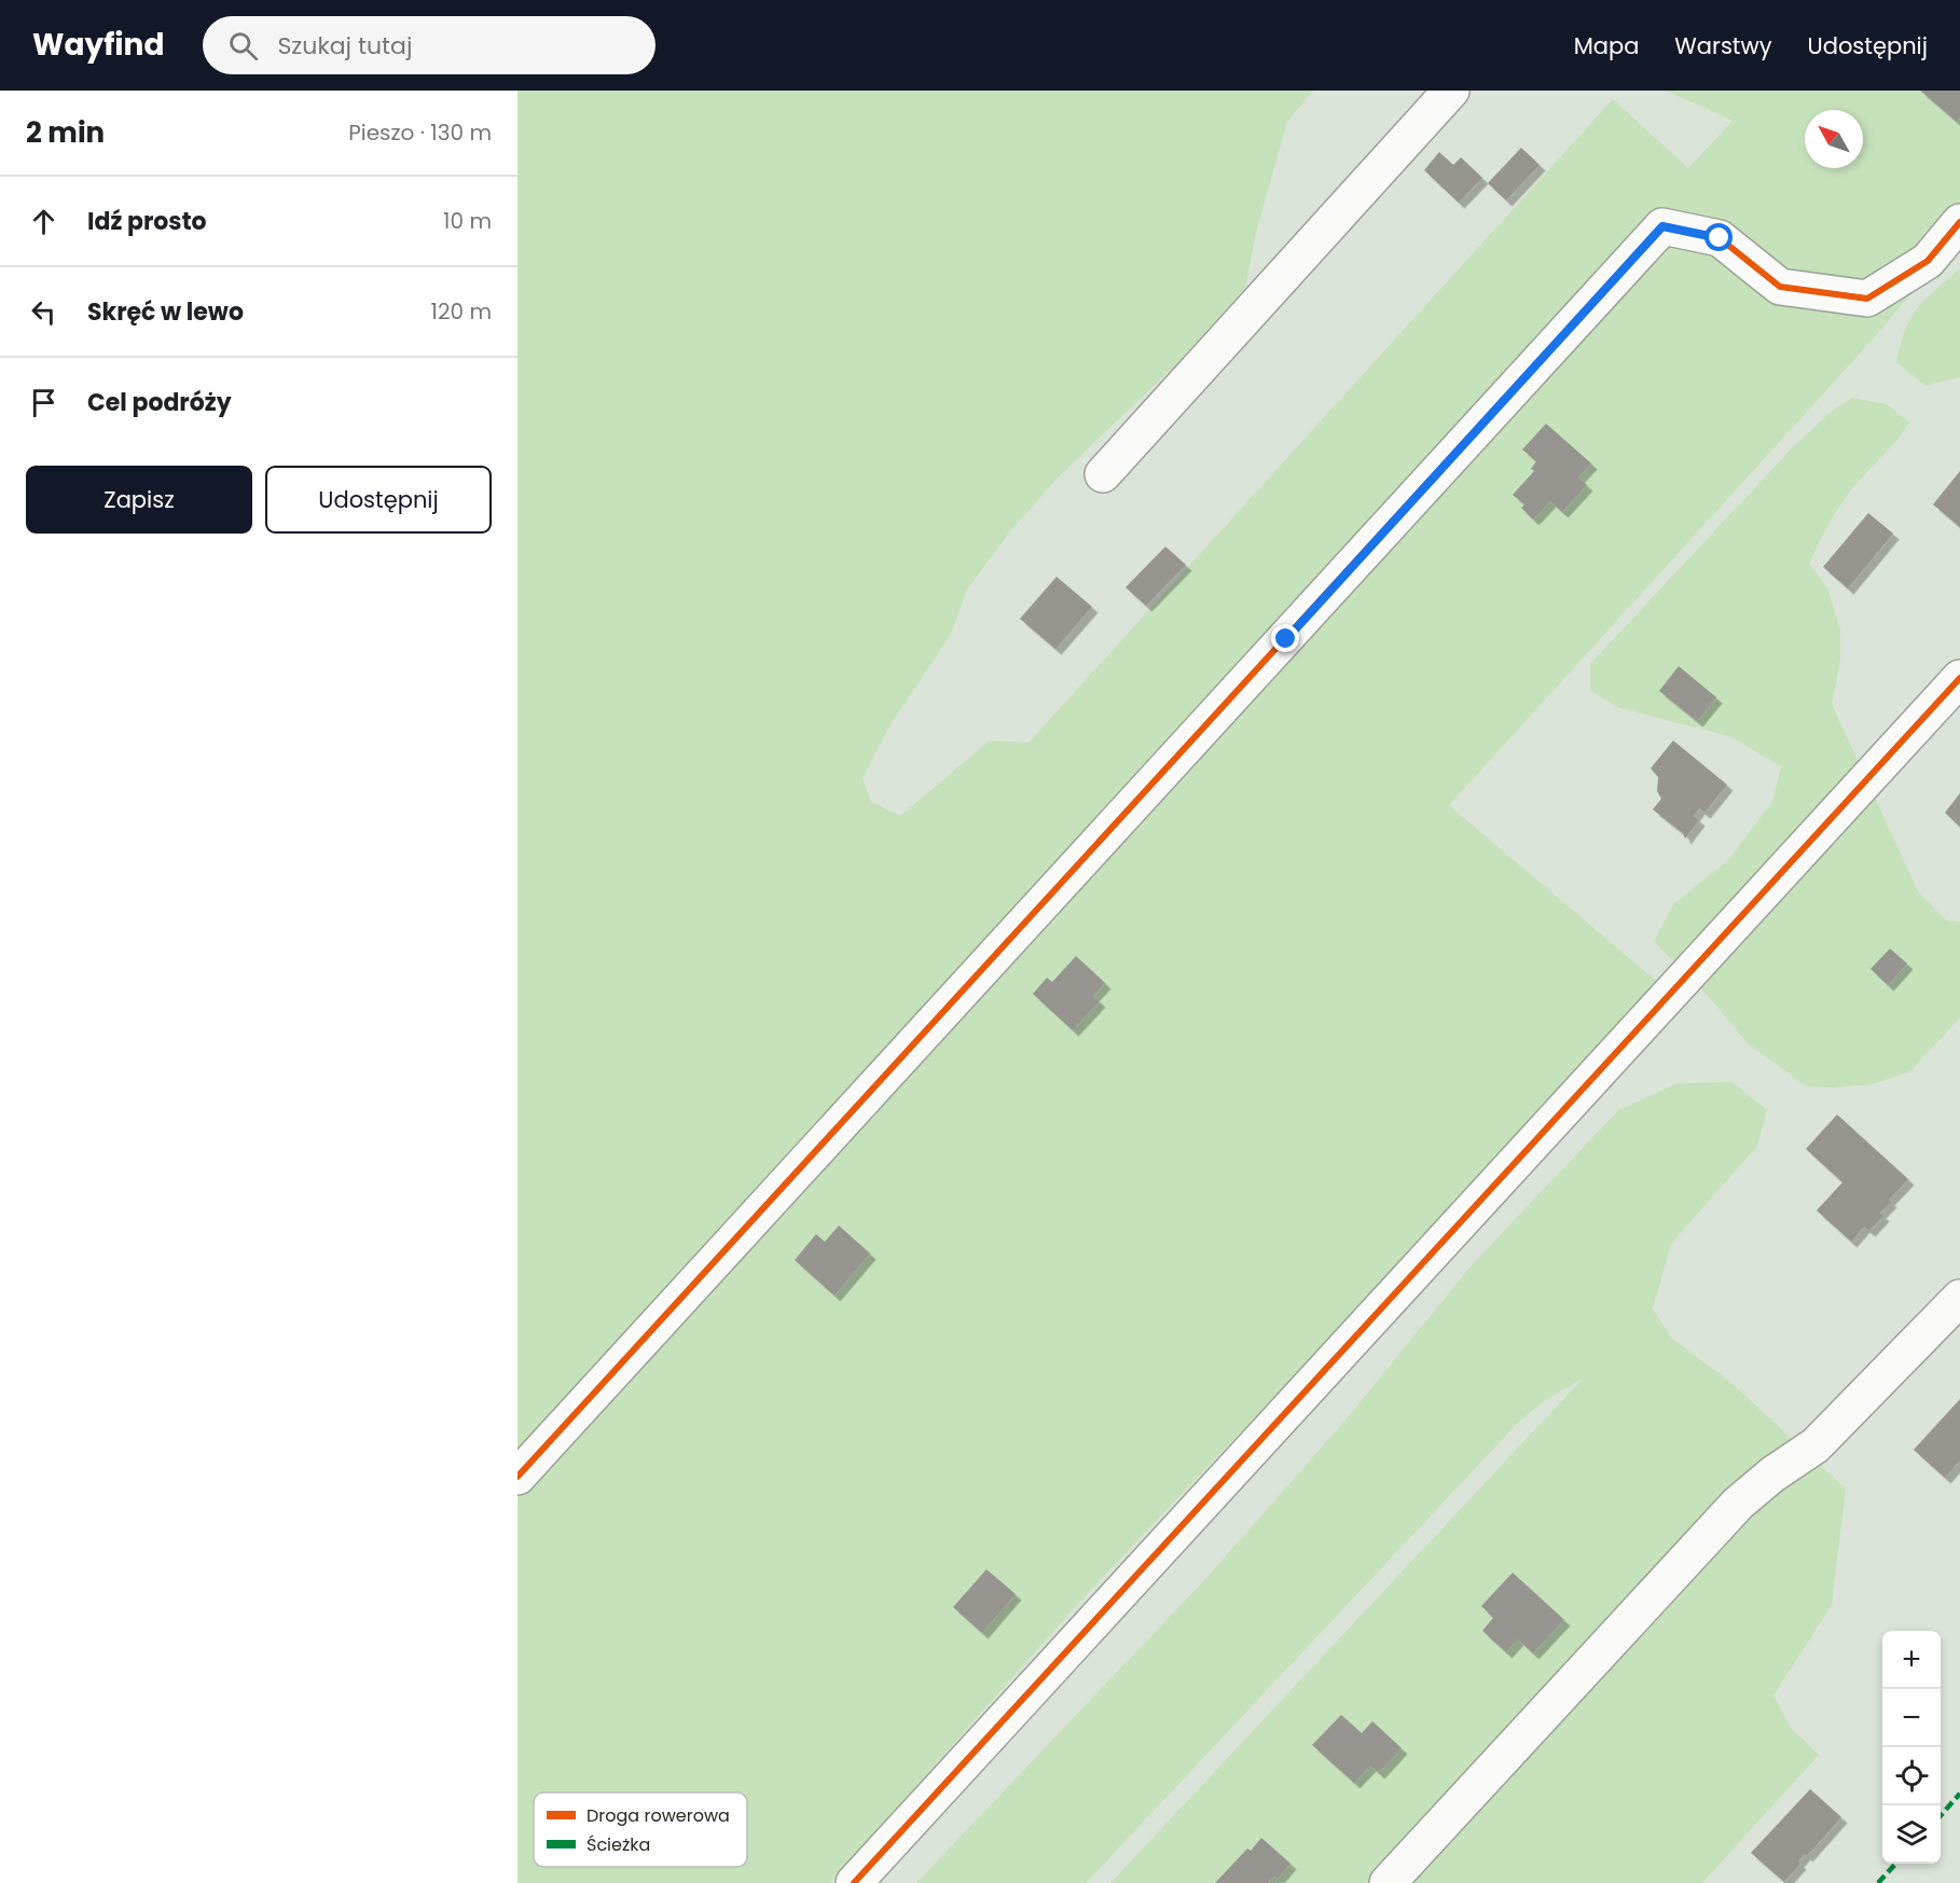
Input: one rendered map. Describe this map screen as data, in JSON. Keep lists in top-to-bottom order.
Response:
{
  "legend": ["Droga rowerowa", "Ścieżka"],
  "north": "top left",
  "page": {
    "header": "Wayfind",
    "search": "Szukaj tutaj",
    "nav": ["Mapa", "Warstwy", "Udostępnij"],
    "heading": ["2 min", "Pieszo · 130 m"],
    "list": [
      ["Idź prosto", "10 m"],
      ["Skręć w lewo", "120 m"],
      "Cel podróży"
    ],
    "buttons": ["Zapisz", "Udostępnij"],
    "map_buttons": ["+", "−"]
  }
}
